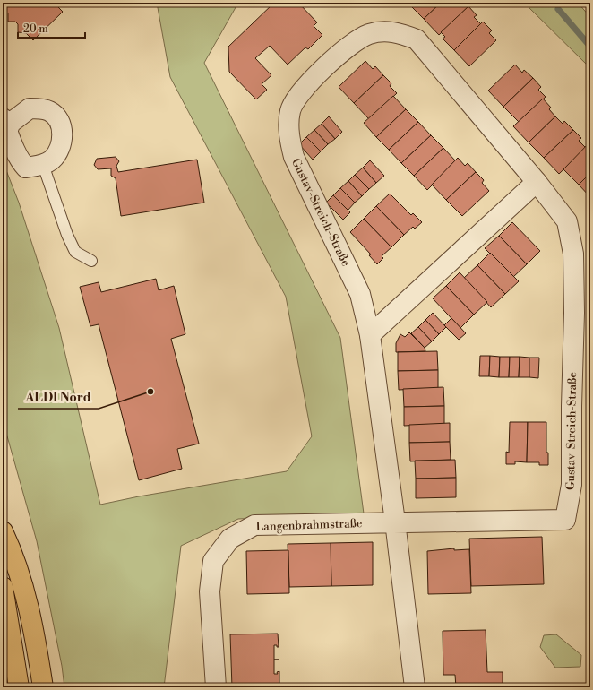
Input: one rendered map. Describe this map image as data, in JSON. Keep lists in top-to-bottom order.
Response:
{
  "streets": {
    "street": ["Gustav-Streich-Straße", "Langenbrahmstraße"]
  },
  "crossings": [
    ["Gustav-Streich-Straße", "Langenbrahmstraße"]
  ],
  "places": ["ALDI Nord"],
  "scale_bar": "20 m"
}
